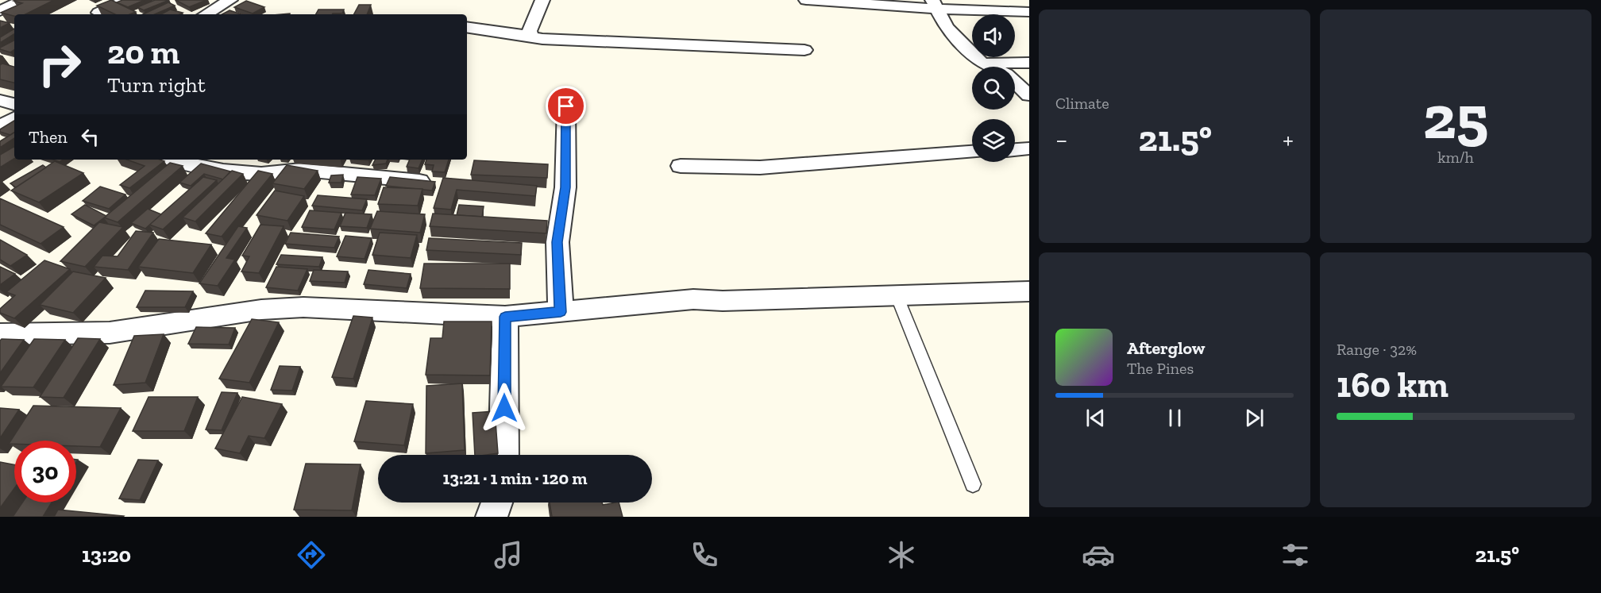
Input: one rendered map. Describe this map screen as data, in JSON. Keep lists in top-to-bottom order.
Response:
{
  "page": {
    "tile": [
      "Climate",
      ["25", "km/h"],
      ["Range · 32%", "160 km"]
    ],
    "turn": ["20 m", "Turn right"],
    "then": "Then",
    "heat": ["−", "21.5°", "+"],
    "song": ["Afterglow", "The Pines"],
    "limit": "30",
    "trip": "13:21 · 1 min · 120 m",
    "tabs": ["13:20", "21.5°"]
  }
}
